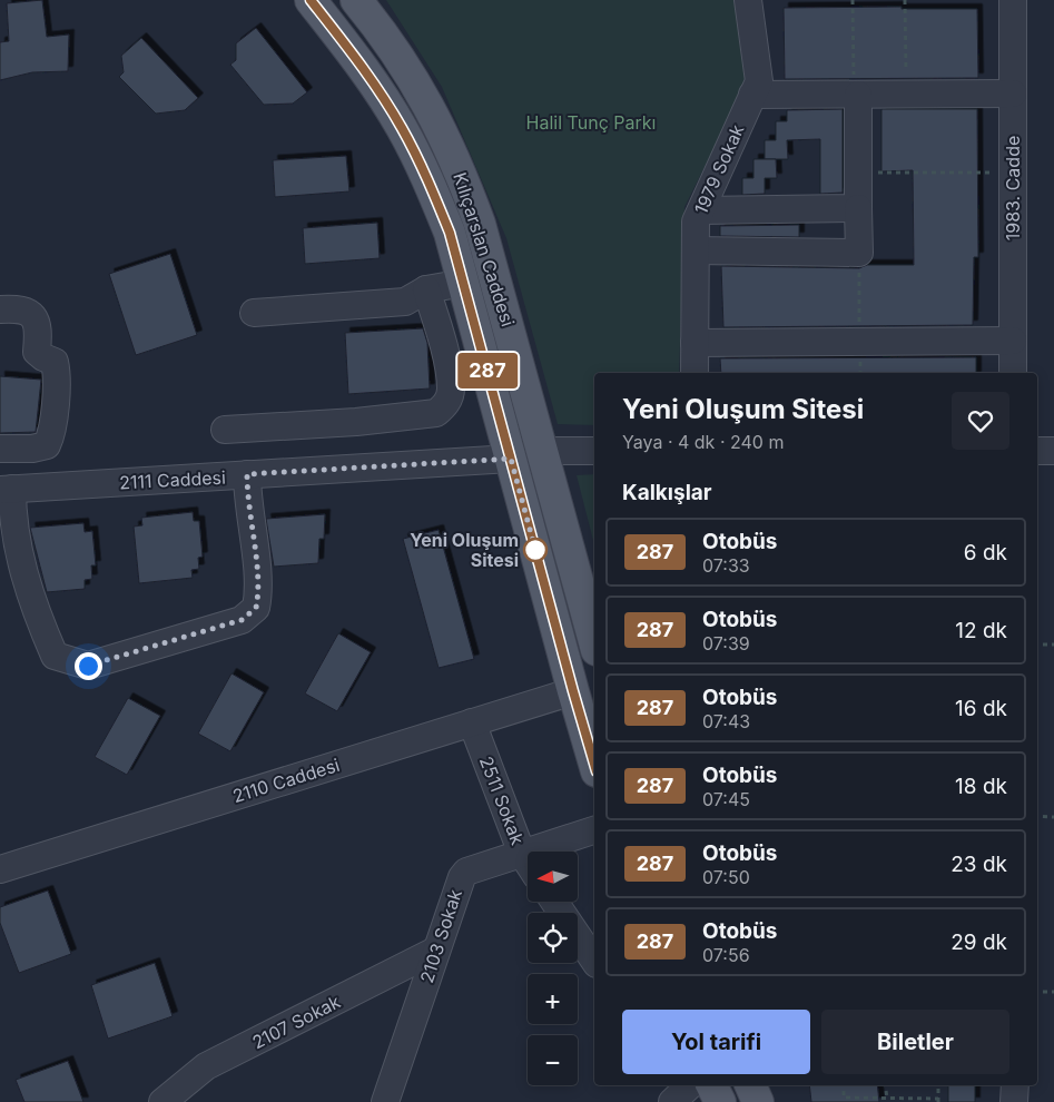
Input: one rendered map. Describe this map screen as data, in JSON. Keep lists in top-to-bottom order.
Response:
{
  "streets": {
    "main road": ["Kılıçarslan Caddesi"],
    "street": [
      "1979 Sokak",
      "1983. Cadde",
      "2111 Caddesi",
      "2110 Caddesi",
      "2511 Sokak",
      "2103 Sokak",
      "2107 Sokak"
    ]
  },
  "crossings": [
    ["Kılıçarslan Caddesi", "2111 Caddesi"],
    ["Kılıçarslan Caddesi", "2110 Caddesi"],
    ["2110 Caddesi", "2511 Sokak"],
    ["2511 Sokak", "2103 Sokak"],
    ["2103 Sokak", "2107 Sokak"]
  ],
  "parks": ["Halil Tunç Parkı"],
  "places": ["Yeni Oluşum Sitesi"],
  "lines": ["bus line 287"],
  "north": "left",
  "page": {
    "on_map": "287",
    "heading": [
      ["Yeni Oluşum Sitesi", "Yaya · 4 dk · 240 m"],
      "Kalkışlar"
    ],
    "list": [
      {
        "mark": "287",
        "name": "Otobüs",
        "note": "07:33",
        "value": "6 dk"
      },
      {
        "mark": "287",
        "name": "Otobüs",
        "note": "07:39",
        "value": "12 dk"
      },
      {
        "mark": "287",
        "name": "Otobüs",
        "note": "07:43",
        "value": "16 dk"
      },
      {
        "mark": "287",
        "name": "Otobüs",
        "note": "07:45",
        "value": "18 dk"
      },
      {
        "mark": "287",
        "name": "Otobüs",
        "note": "07:50",
        "value": "23 dk"
      },
      {
        "mark": "287",
        "name": "Otobüs",
        "note": "07:56",
        "value": "29 dk"
      }
    ],
    "map_buttons": ["+", "−"],
    "buttons": ["Yol tarifi", "Biletler"]
  }
}
